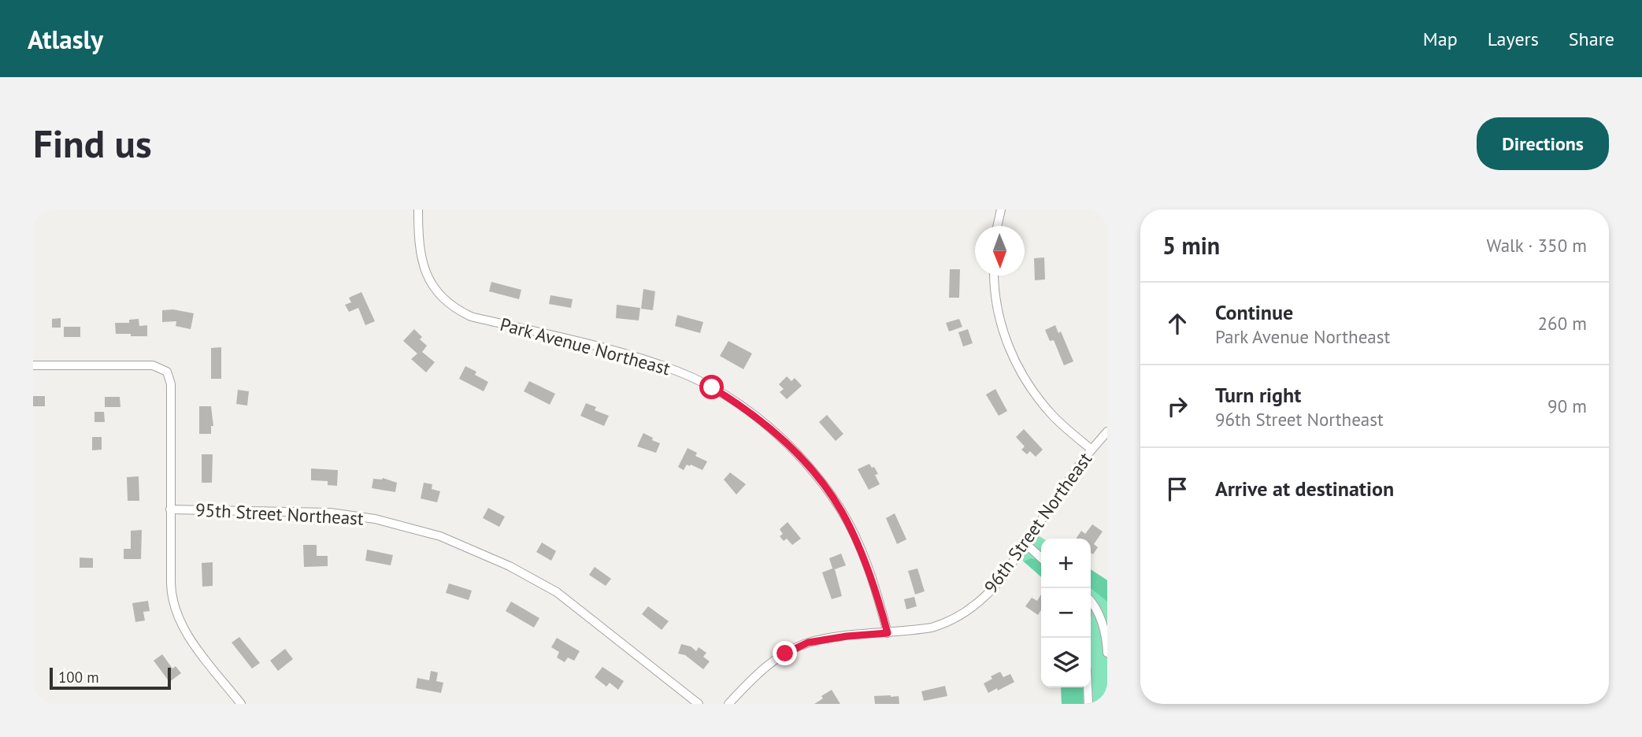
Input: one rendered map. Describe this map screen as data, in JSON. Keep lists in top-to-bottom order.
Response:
{
  "streets": {
    "street": ["Park Avenue Northeast", "95th Street Northeast", "96th Street Northeast"]
  },
  "crossings": [
    ["Park Avenue Northeast", "96th Street Northeast"]
  ],
  "scale_bar": "100 m",
  "north": "bottom",
  "page": {
    "header": "Atlasly",
    "nav": ["Map", "Layers", "Share"],
    "buttons": "Directions",
    "title": "Find us",
    "heading": ["5 min", "Walk · 350 m"],
    "list": [
      ["Continue", "Park Avenue Northeast", "260 m"],
      ["Turn right", "96th Street Northeast", "90 m"],
      "Arrive at destination"
    ],
    "map_buttons": ["+", "−"],
    "scale": "100 m"
  }
}
